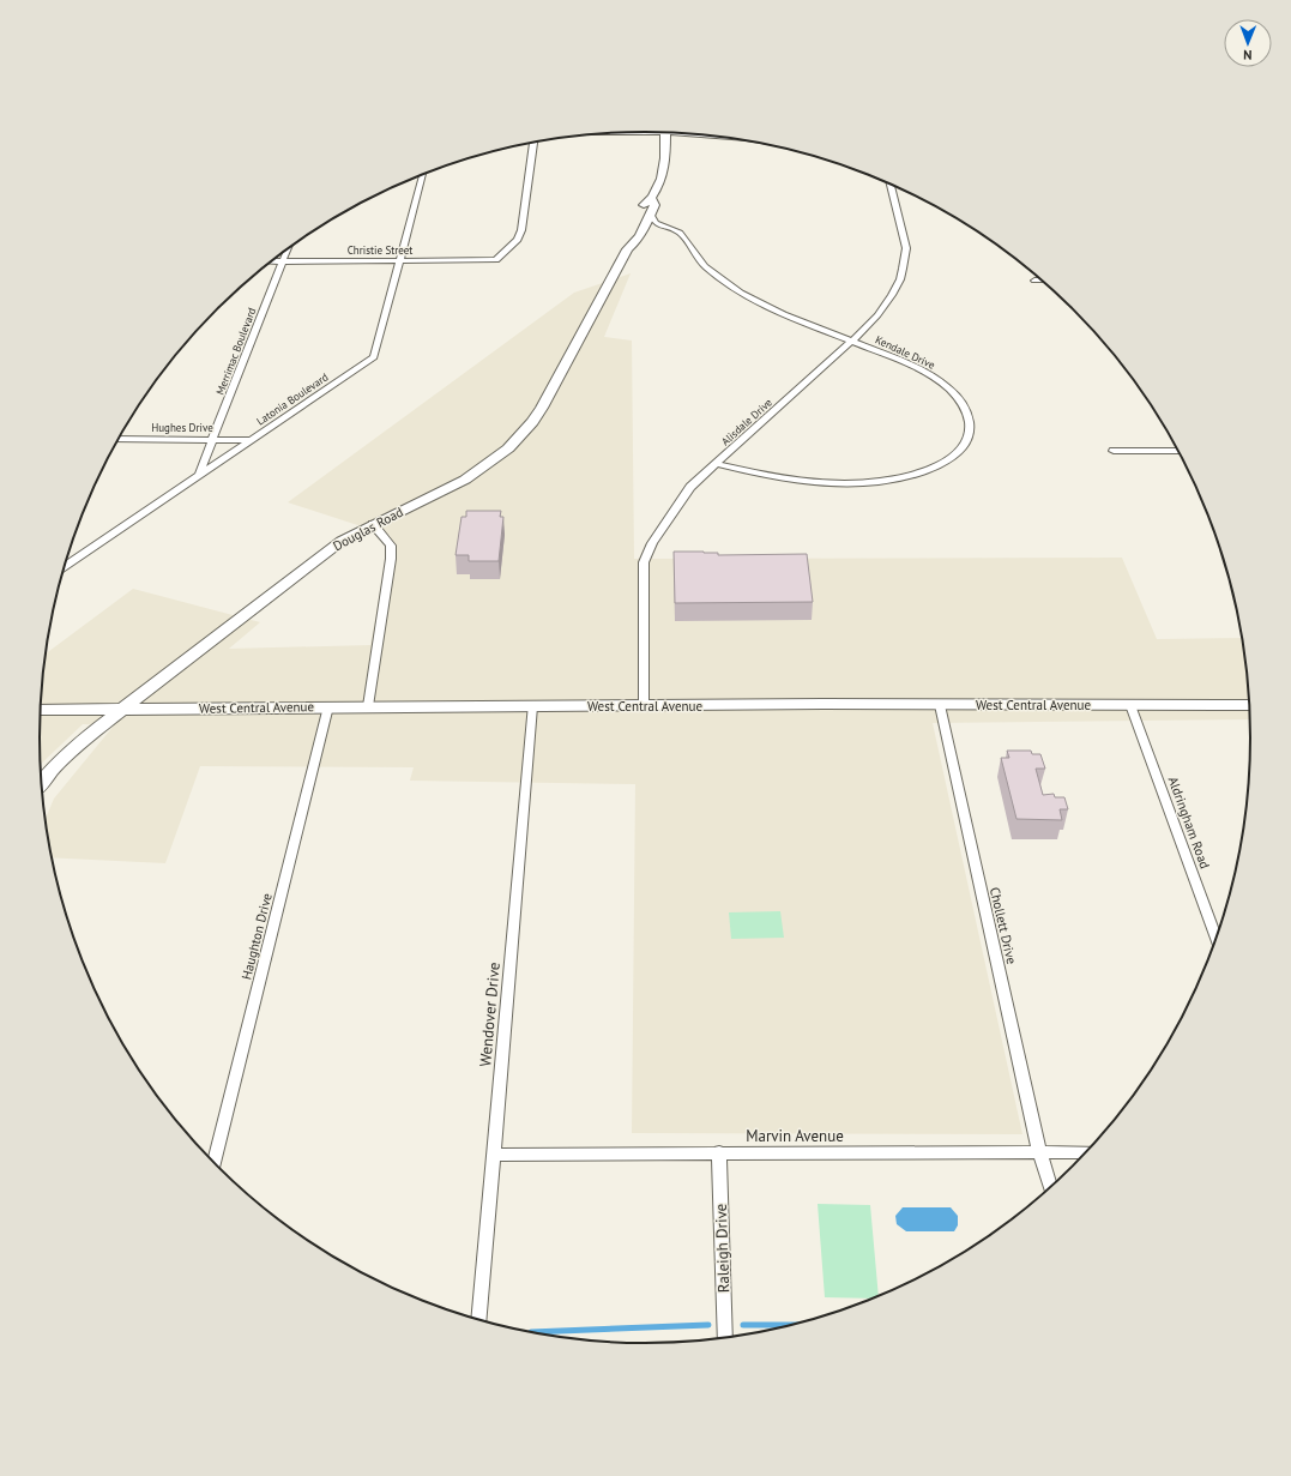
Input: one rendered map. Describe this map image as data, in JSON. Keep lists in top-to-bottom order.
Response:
{
  "streets": {
    "street": [
      "Christie Street",
      "Merrimac Boulevard",
      "Kendale Drive",
      "Latonia Boulevard",
      "Alisdale Drive",
      "Hughes Drive",
      "Douglas Road",
      "West Central Avenue",
      "Aldringham Road",
      "Chollett Drive",
      "Haughton Drive",
      "Wendover Drive",
      "Marvin Avenue",
      "Raleigh Drive"
    ]
  },
  "crossings": [
    ["Christie Street", "Merrimac Boulevard"],
    ["Christie Street", "Latonia Boulevard"],
    ["Merrimac Boulevard", "Latonia Boulevard"],
    ["Merrimac Boulevard", "Hughes Drive"],
    ["Kendale Drive", "Alisdale Drive"],
    ["Kendale Drive", "Douglas Road"],
    ["Latonia Boulevard", "Hughes Drive"],
    ["Alisdale Drive", "West Central Avenue"],
    ["Douglas Road", "West Central Avenue"],
    ["West Central Avenue", "Aldringham Road"],
    ["West Central Avenue", "Chollett Drive"],
    ["West Central Avenue", "Haughton Drive"],
    ["West Central Avenue", "Wendover Drive"],
    ["Chollett Drive", "Marvin Avenue"],
    ["Wendover Drive", "Marvin Avenue"],
    ["Marvin Avenue", "Raleigh Drive"]
  ],
  "north": "bottom"
}
